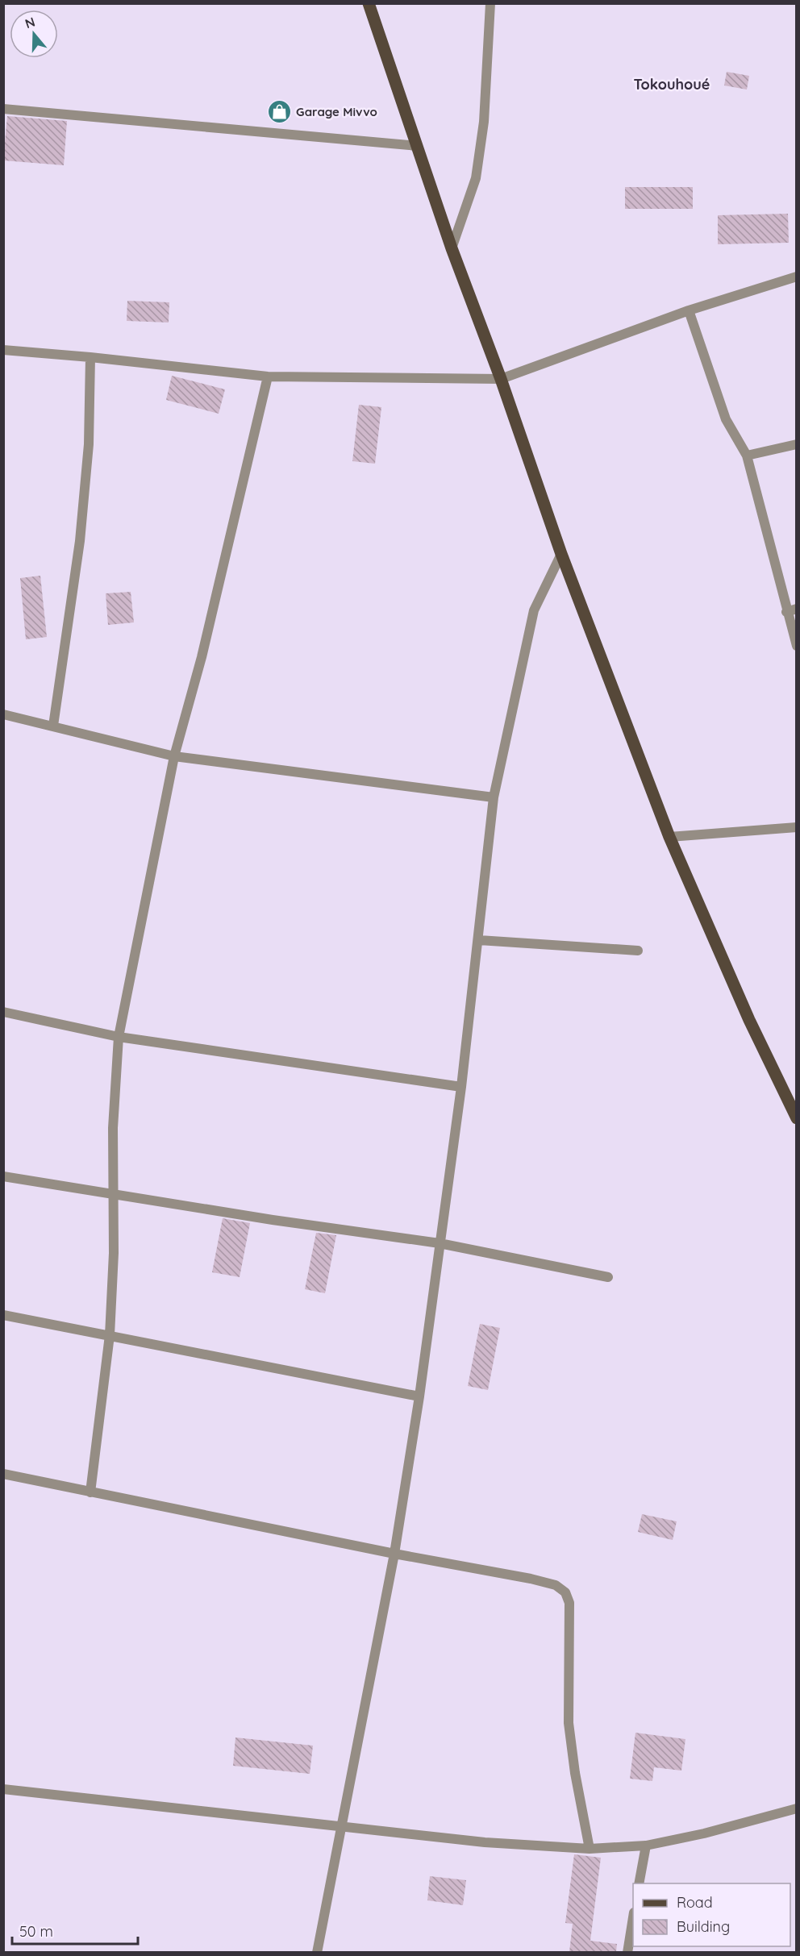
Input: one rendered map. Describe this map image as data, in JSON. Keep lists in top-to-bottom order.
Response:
{
  "districts": ["Tokouhoué"],
  "places": {
    "shop": ["Garage Mivvo"]
  },
  "legend": ["Road", "Building"],
  "scale_bar": "50 m",
  "north": "top"
}
